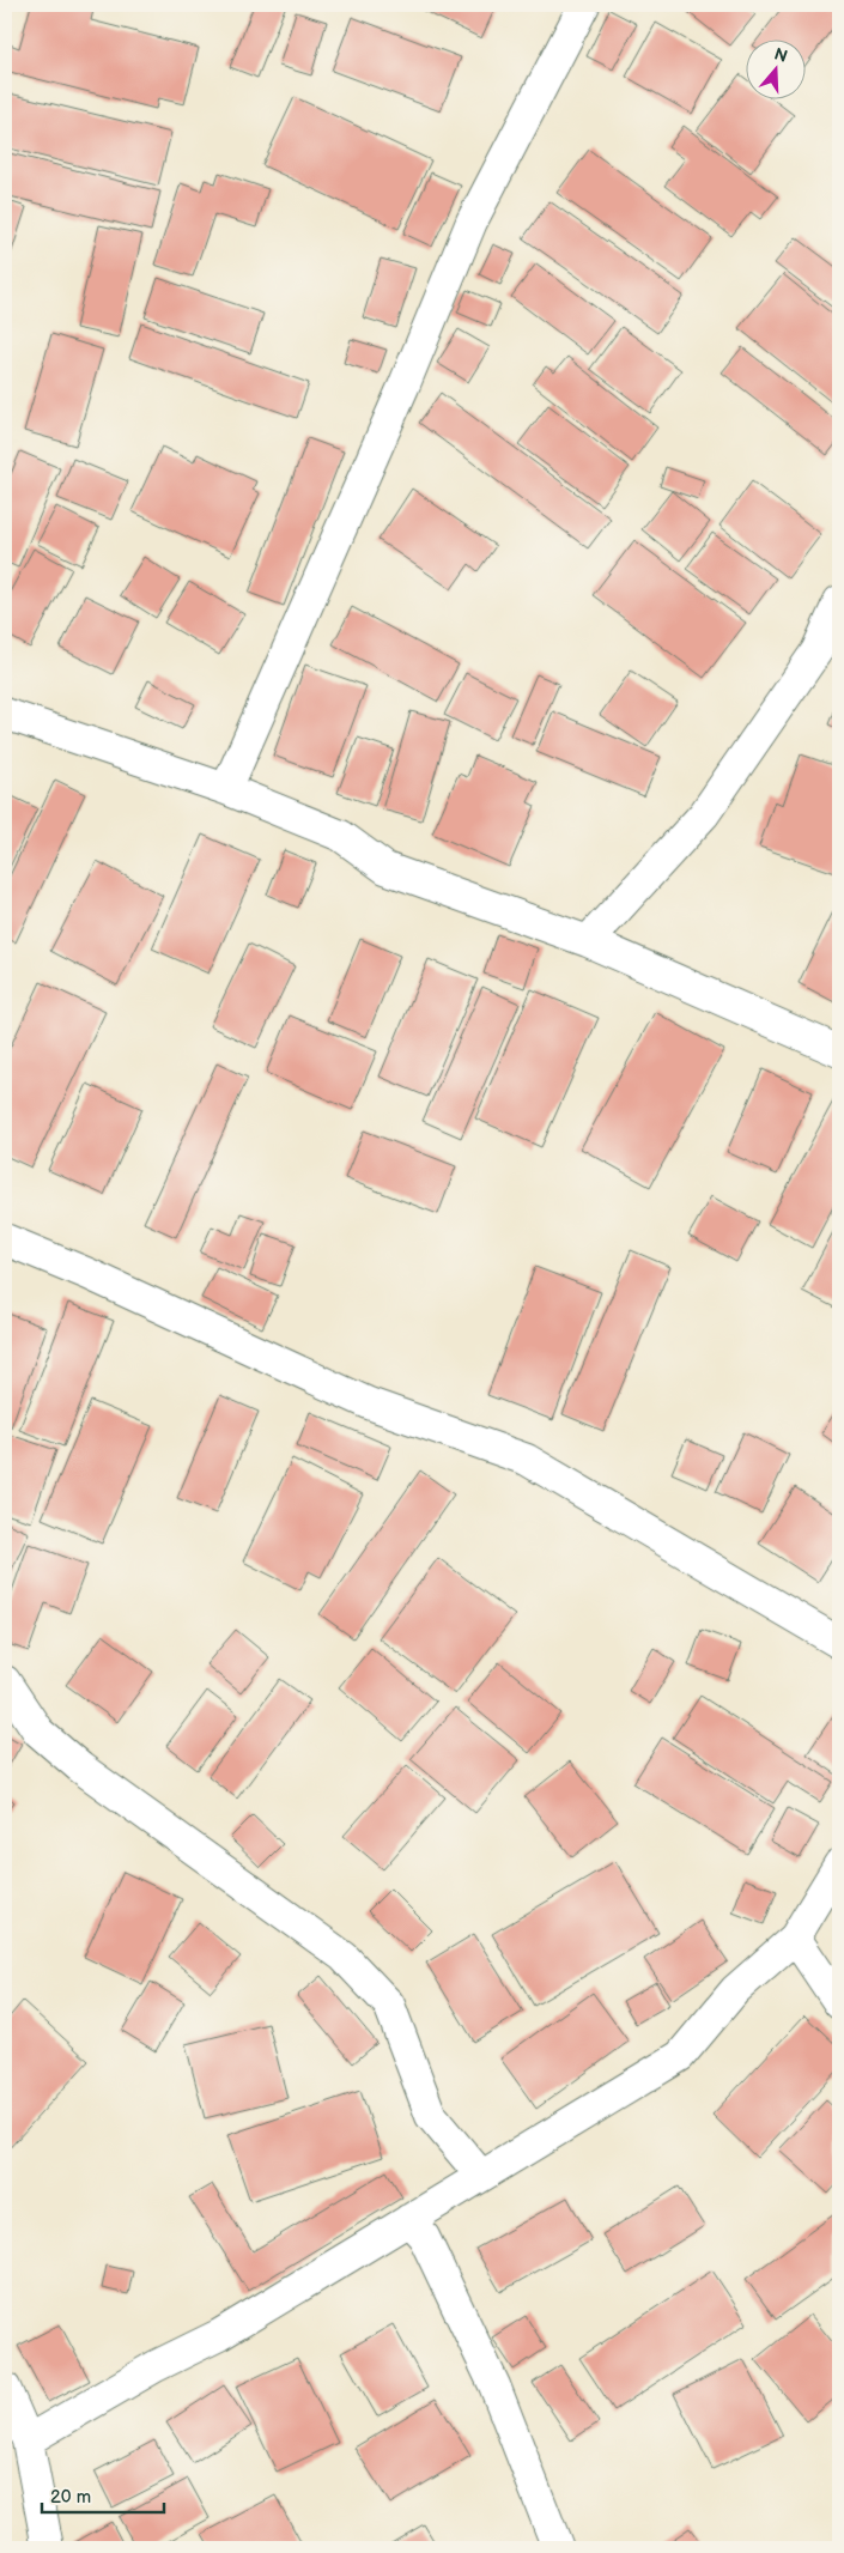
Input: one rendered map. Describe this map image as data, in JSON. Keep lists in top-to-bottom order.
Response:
{
  "scale_bar": "20 m",
  "north": "top"
}
